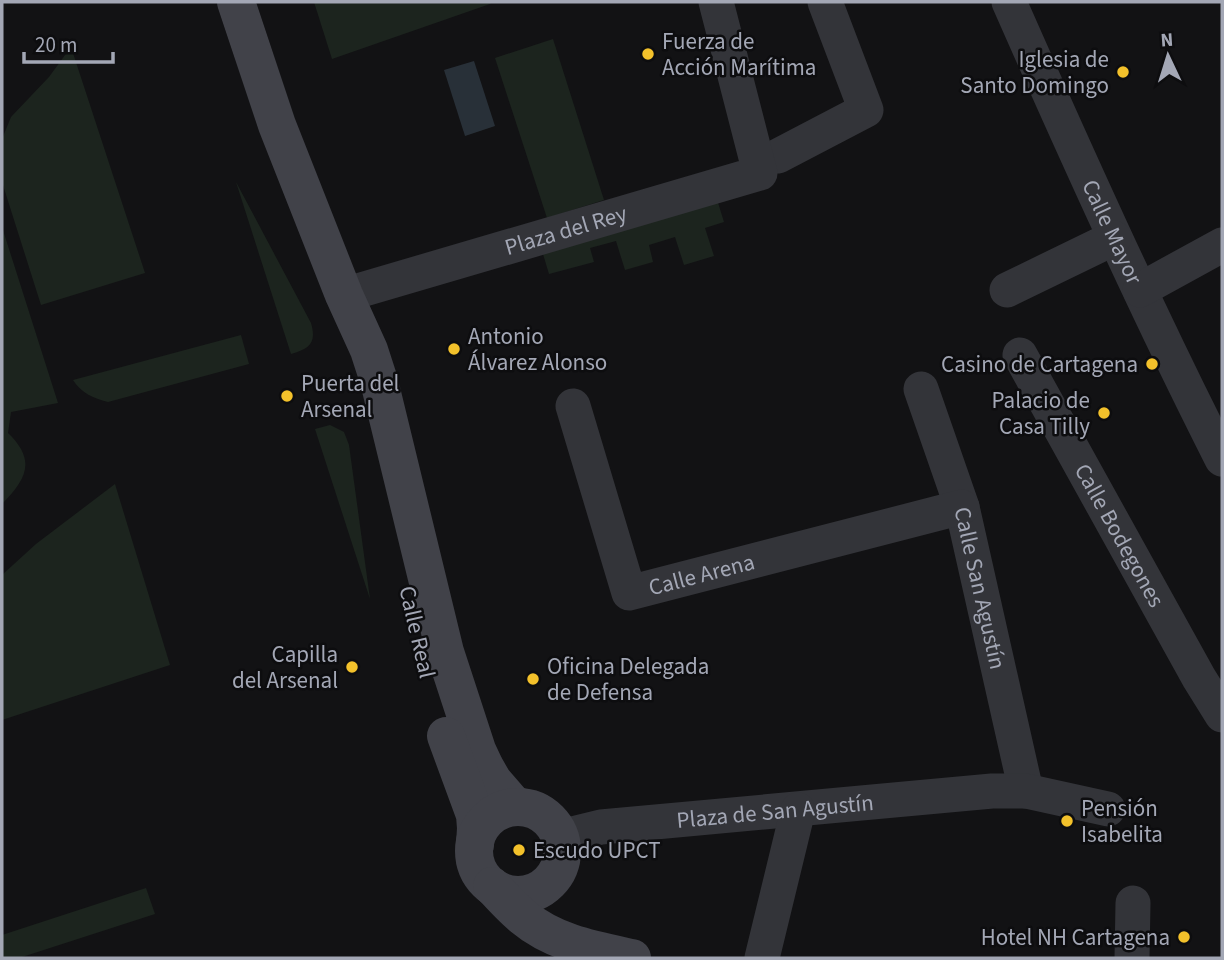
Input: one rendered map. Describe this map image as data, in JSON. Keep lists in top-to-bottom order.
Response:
{
  "streets": {
    "main road": ["Calle Real"],
    "street": [
      "Plaza del Rey",
      "Calle Mayor",
      "Calle Bodegones",
      "Calle Arena",
      "Calle San Agustín",
      "Plaza de San Agustín"
    ]
  },
  "crossings": [
    ["Plaza del Rey", "Calle Real"],
    ["Calle Arena", "Calle San Agustín"],
    ["Calle San Agustín", "Plaza de San Agustín"],
    ["Calle Real", "Plaza de San Agustín"]
  ],
  "places": [
    "Fuerza de Acción Marítima",
    "Iglesia de Santo Domingo",
    "Antonio Álvarez Alonso",
    "Casino de Cartagena",
    "Puerta del Arsenal",
    "Palacio de Casa Tilly",
    "Capilla del Arsenal",
    "Oficina Delegada de Defensa",
    "Pensión Isabelita",
    "Escudo UPCT",
    "Hotel NH Cartagena"
  ],
  "scale_bar": "20 m",
  "north": "top"
}
